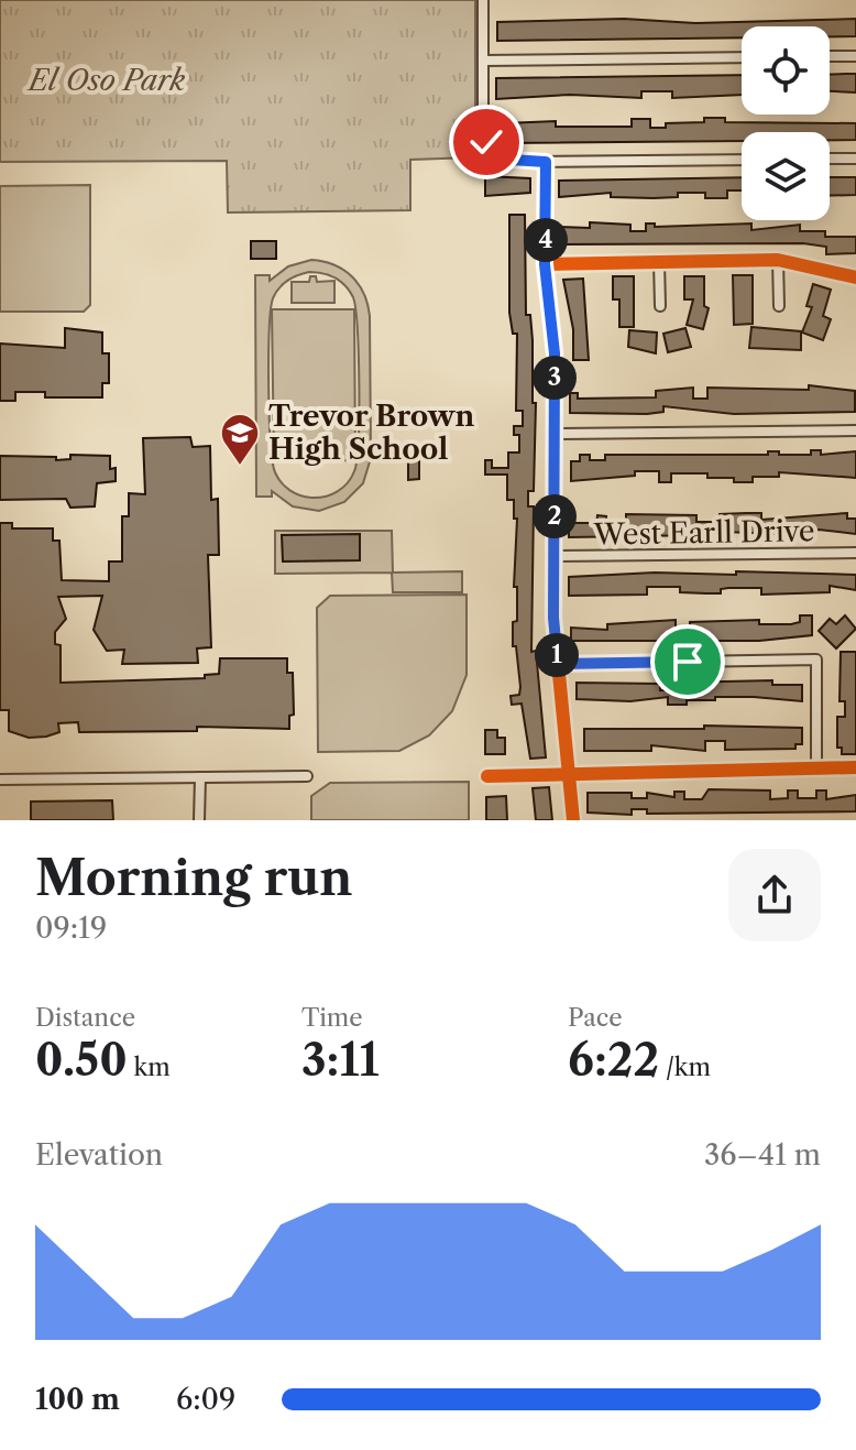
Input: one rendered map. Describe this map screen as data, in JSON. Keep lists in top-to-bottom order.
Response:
{
  "streets": {
    "street": ["West Earll Drive"]
  },
  "parks": ["El Oso Park"],
  "places": {
    "school or university": ["Trevor Brown High School"]
  },
  "page": {
    "pins": [
      "4",
      "3",
      "2",
      "1"
    ],
    "heading": ["Morning run", "09:19"],
    "stats": [
      ["Distance", "0.50 km"],
      ["Time", "3:11"],
      ["Pace", "6:22 /km"]
    ],
    "chart": ["Elevation", "36–41 m"],
    "list": [
      {
        "name": "100 m",
        "note": "6:09"
      }
    ]
  }
}
